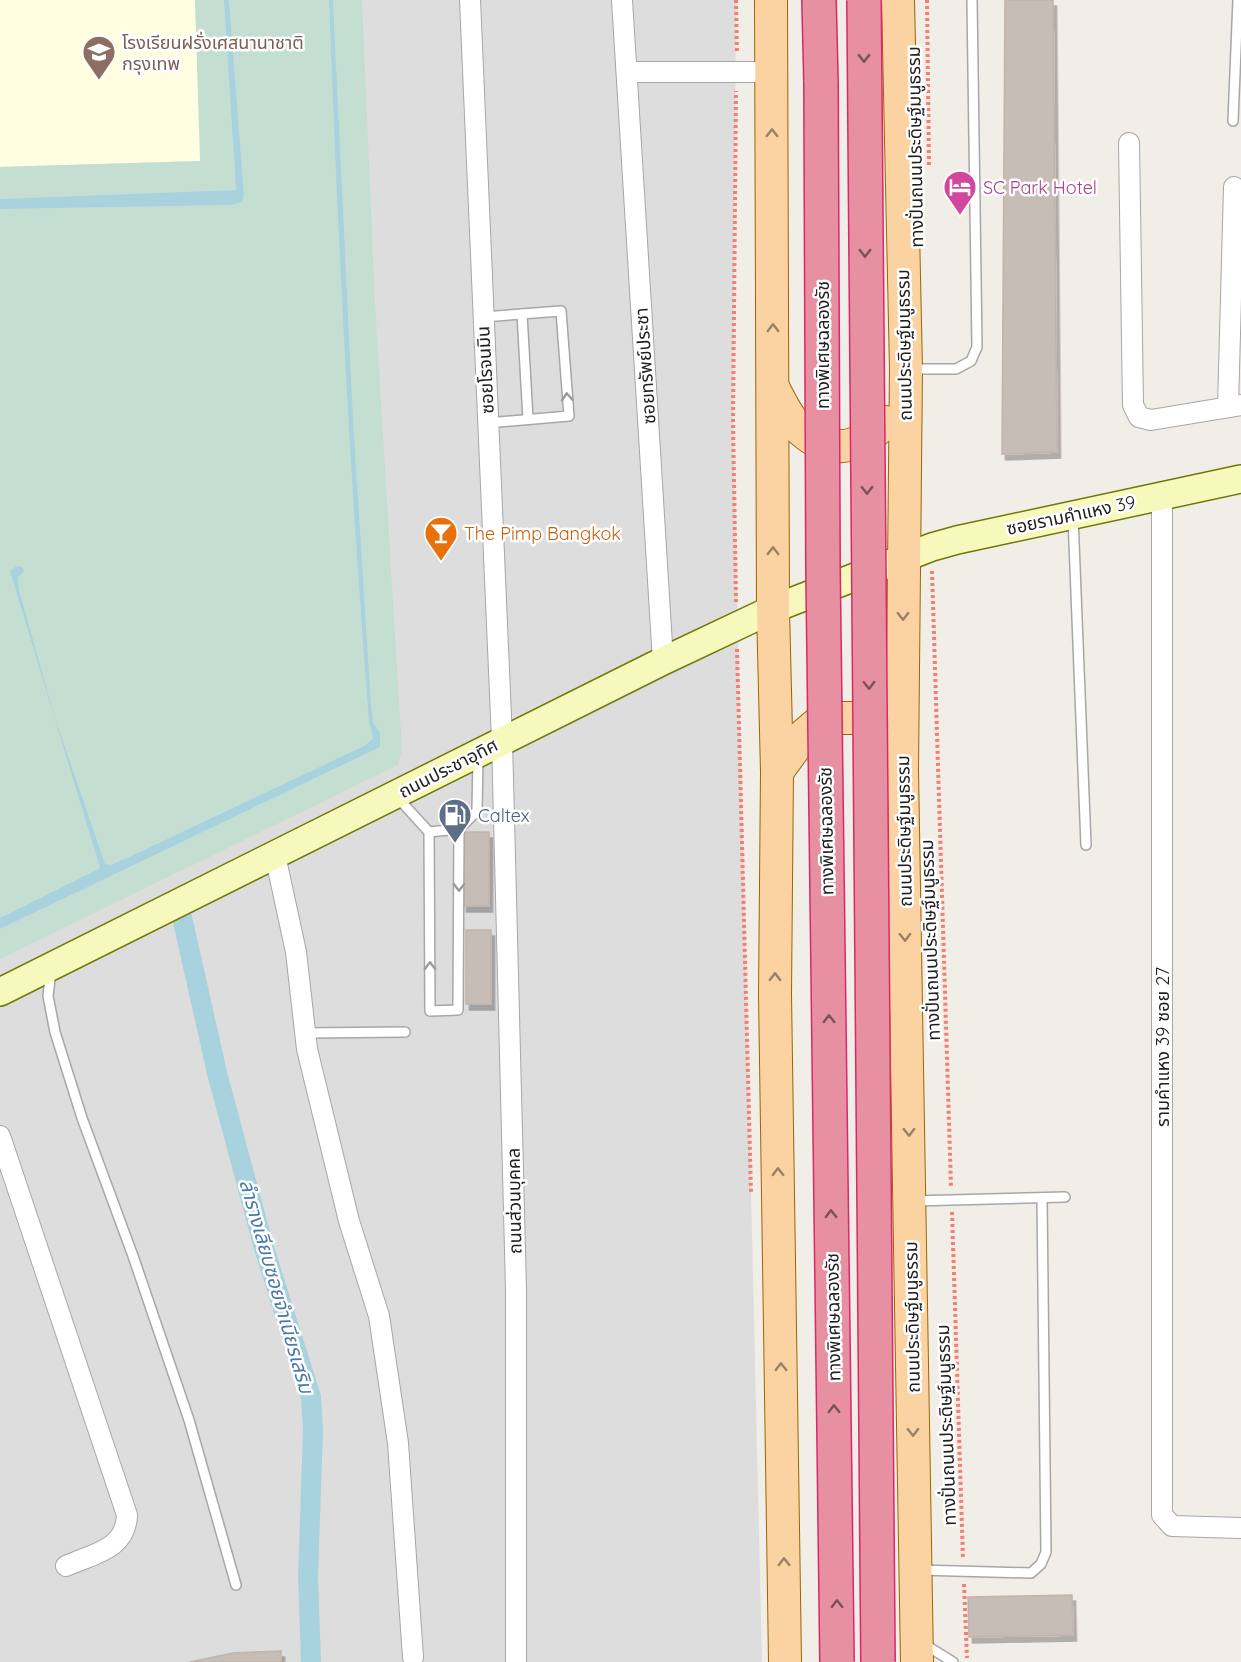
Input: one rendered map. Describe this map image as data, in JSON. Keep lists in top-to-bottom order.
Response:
{
  "streets": {
    "highway": ["ทางพิเศษฉลองรัช"],
    "main road": ["ถนนประดิษฐ์มนูธรรม", "ซอยรามคำแหง 39", "ถนนประชาอุทิศ"],
    "street": [
      "ซอยทรัพย์ประชา",
      "ซอยโรจนมิน",
      "รามคำแหง 39 ซอย 27",
      "ถนนส่วนบุคคล"
    ],
    "path": ["ทางปั่นถนนประดิษฐ์มนูธรรม"]
  },
  "crossings": [
    ["ทางปั่นถนนประดิษฐ์มนูธรรม", "ถนนประดิษฐ์มนูธรรม"],
    ["ทางปั่นถนนประดิษฐ์มนูธรรม", "ซอยรามคำแหง 39"],
    ["ทางปั่นถนนประดิษฐ์มนูธรรม", "ถนนประชาอุทิศ"],
    ["ถนนประดิษฐ์มนูธรรม", "ซอยรามคำแหง 39"],
    ["ถนนประดิษฐ์มนูธรรม", "ถนนประชาอุทิศ"],
    ["ซอยทรัพย์ประชา", "ถนนประชาอุทิศ"],
    ["ซอยโรจนมิน", "ถนนประชาอุทิศ"],
    ["ซอยโรจนมิน", "ถนนส่วนบุคคล"],
    ["ซอยรามคำแหง 39", "ถนนประชาอุทิศ"],
    ["ซอยรามคำแหง 39", "รามคำแหง 39 ซอย 27"],
    ["ถนนประชาอุทิศ", "ถนนส่วนบุคคล"]
  ],
  "water": ["ลำรางเลียบซอยจำเนียรเสริม"],
  "places": {
    "school or university": ["โรงเรียนฝรั่งเศสนานาชาติ กรุงเทพ"],
    "hotel": ["SC Park Hotel"],
    "bar": ["The Pimp Bangkok"],
    "fuel station": ["Caltex"]
  }
}
